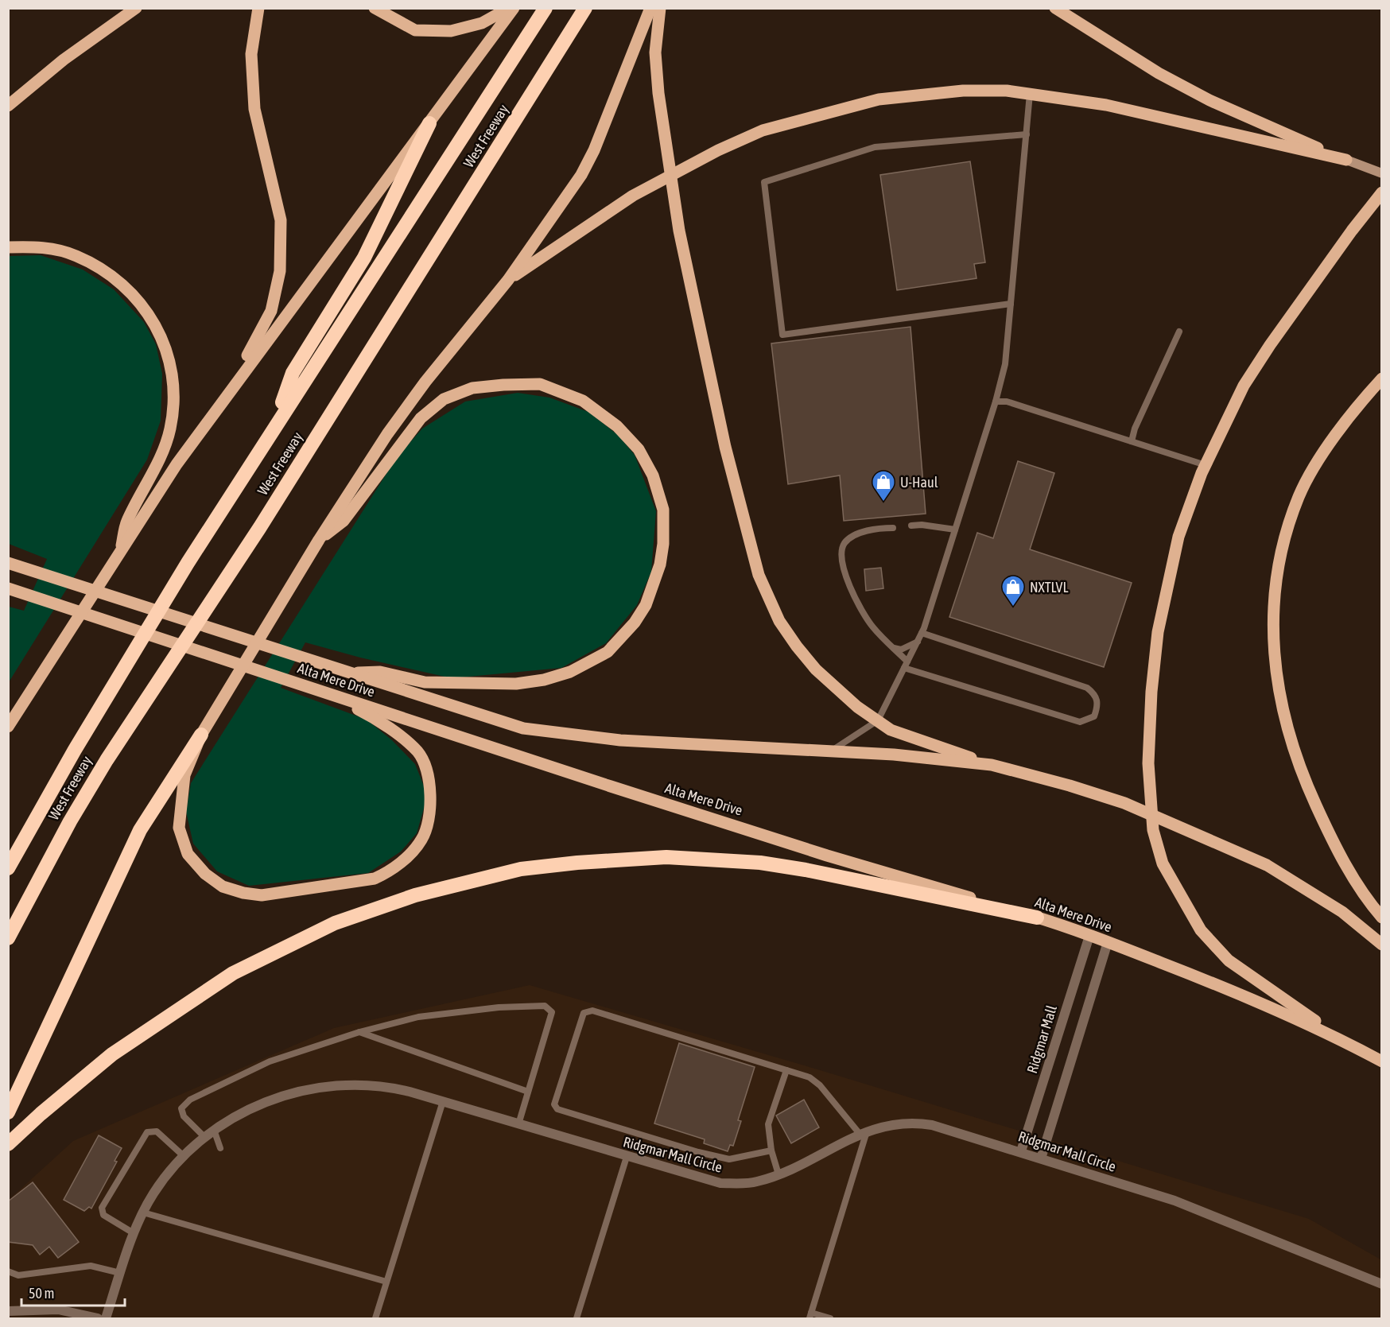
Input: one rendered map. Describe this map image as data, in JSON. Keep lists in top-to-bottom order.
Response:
{
  "streets": {
    "highway": ["West Freeway"],
    "main road": ["Alta Mere Drive"],
    "street": ["Ridgmar Mall", "Ridgmar Mall Circle"]
  },
  "crossings": [
    ["Alta Mere Drive", "Ridgmar Mall"],
    ["Ridgmar Mall", "Ridgmar Mall Circle"]
  ],
  "places": {
    "shop": ["U-Haul", "NXTLVL"]
  },
  "scale_bar": "50 m"
}
